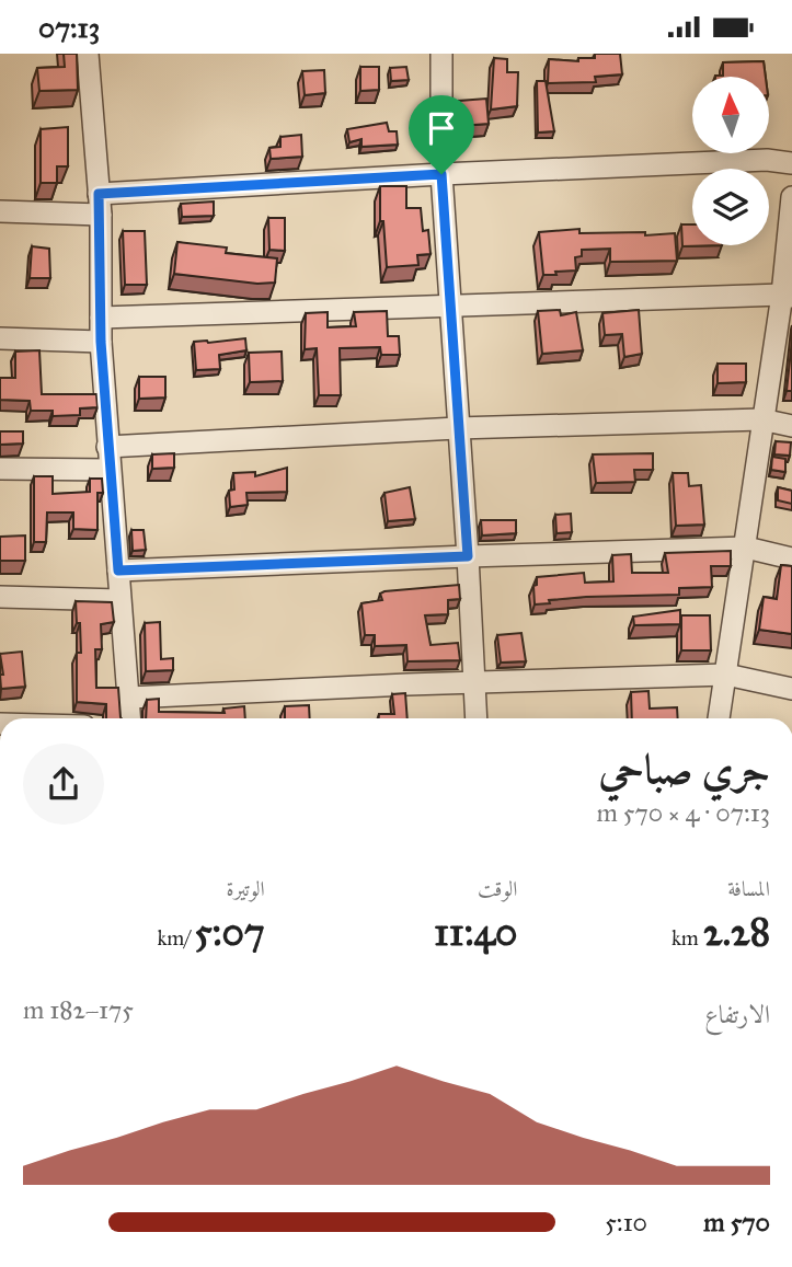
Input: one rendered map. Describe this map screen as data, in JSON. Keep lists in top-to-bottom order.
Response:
{
  "north": "top",
  "page": {
    "status": "07:13",
    "heading": ["جري صباحي", "07:13 · 4 × 570 m"],
    "stats": [
      ["المسافة", "2.28 km"],
      ["الوقت", "11:40"],
      ["الوتيرة", "5:07 /km"]
    ],
    "chart": ["الارتفاع", "175–182 m"],
    "list": [
      {
        "name": "570 m",
        "note": "5:10"
      }
    ]
  }
}
